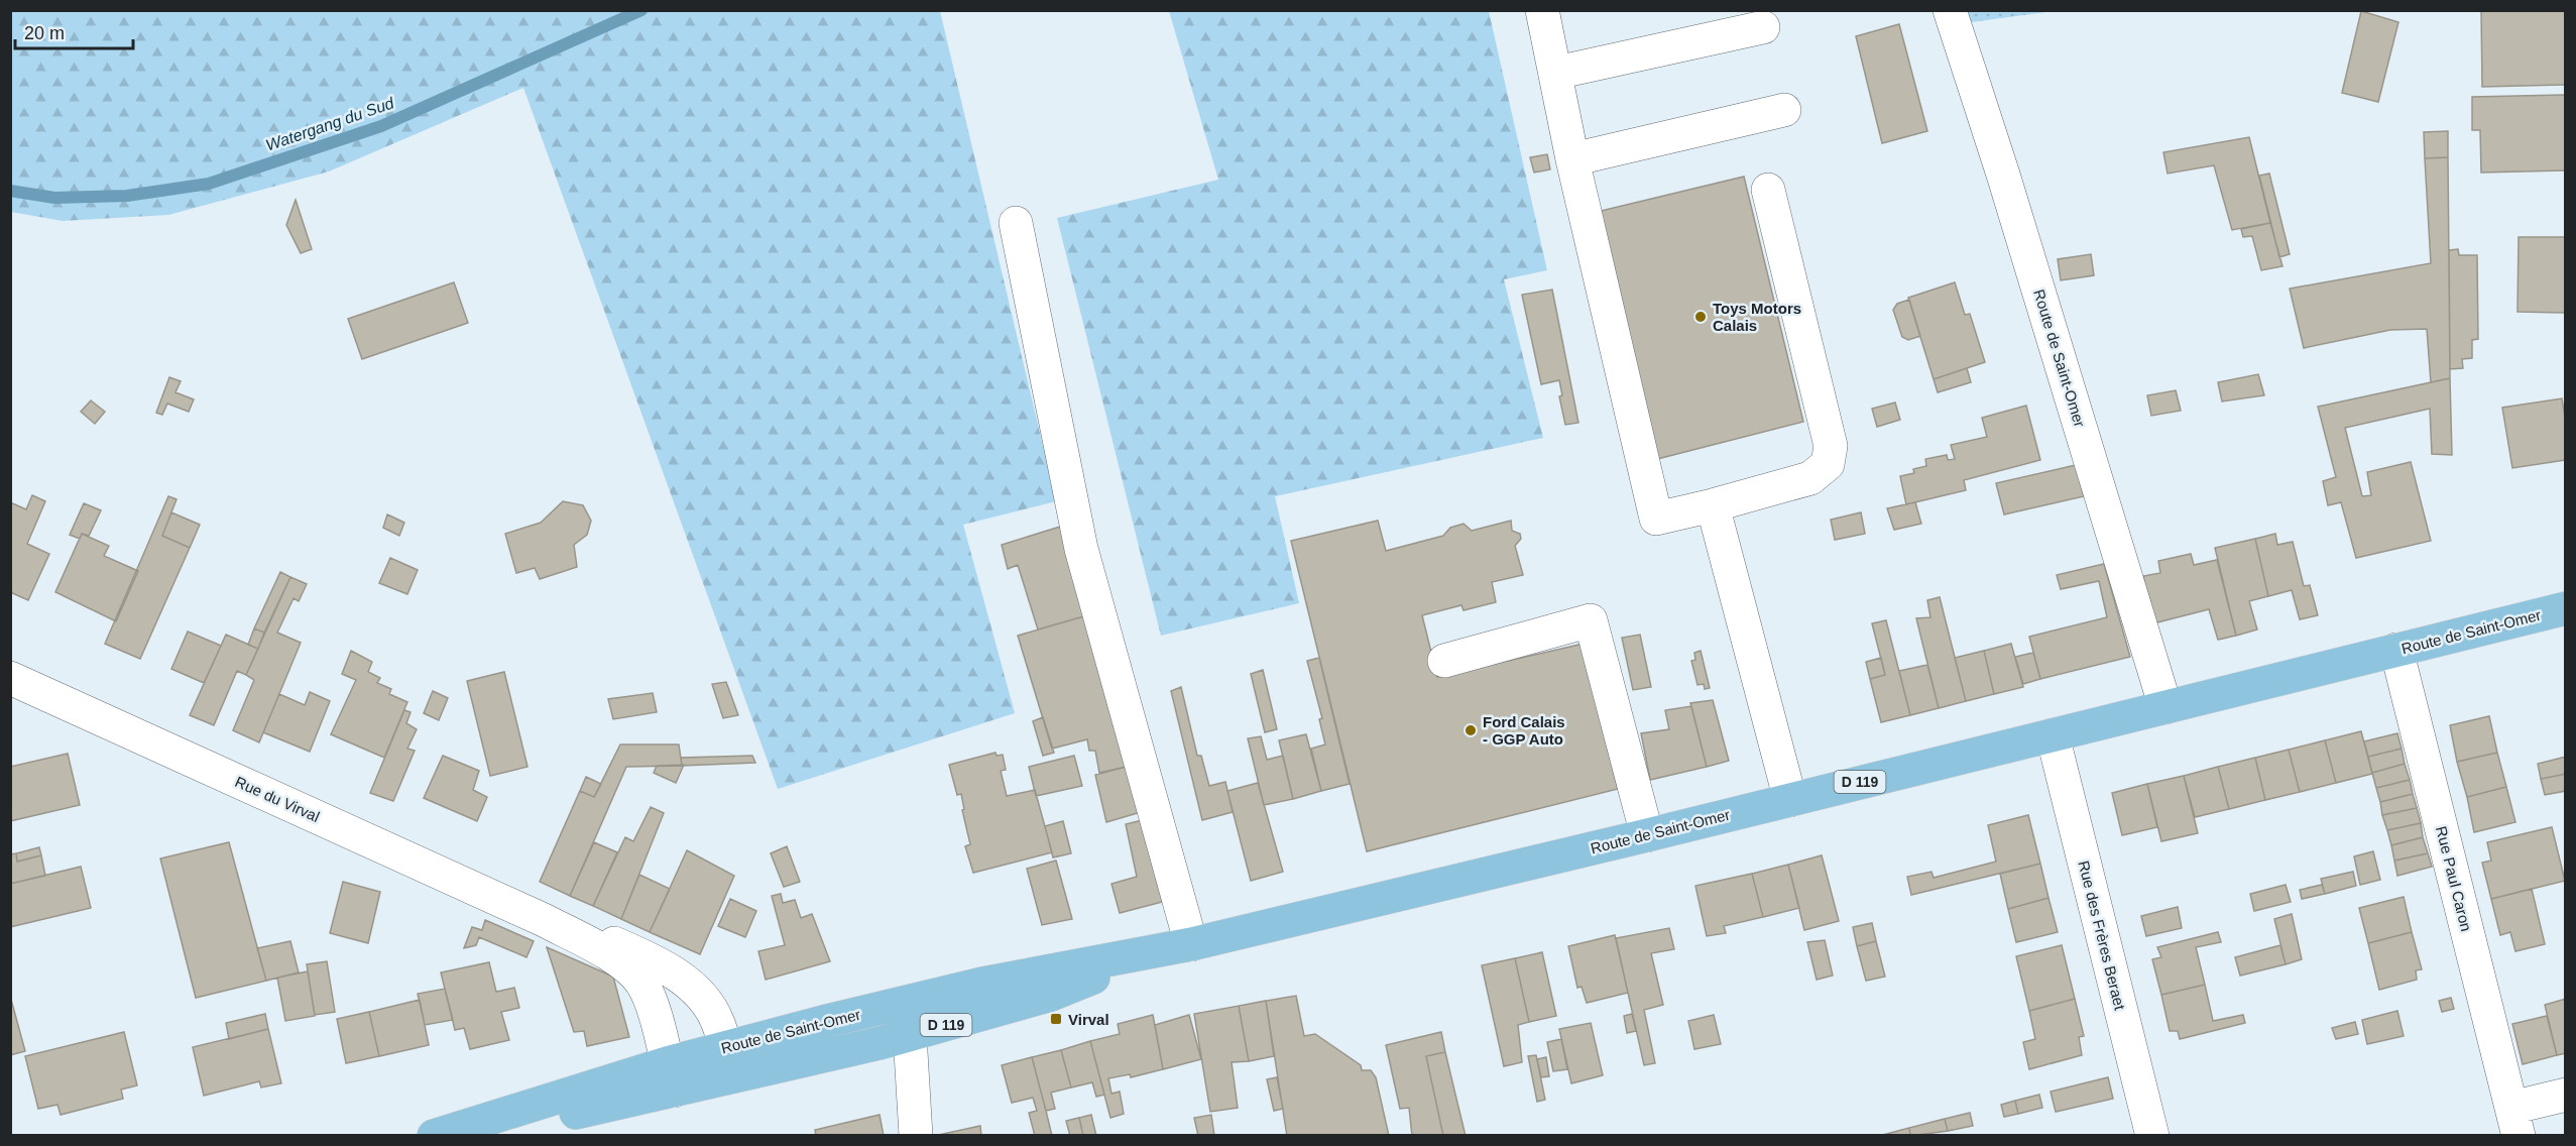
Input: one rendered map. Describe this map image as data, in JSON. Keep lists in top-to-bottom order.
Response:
{
  "streets": {
    "main road": ["Route de Saint-Omer", "D 119"],
    "street": ["Rue du Virval", "Rue Paul Caron", "Rue des Frères Beraet"]
  },
  "crossings": [
    ["Route de Saint-Omer", "Rue du Virval"],
    ["Route de Saint-Omer", "Rue Paul Caron"],
    ["Route de Saint-Omer", "Rue des Frères Beraet"]
  ],
  "water": ["Watergang du Sud"],
  "places": {
    "other": ["Toys Motors Calais", "Ford Calais - GGP Auto"],
    "transit": ["Virval"]
  },
  "scale_bar": "20 m"
}
